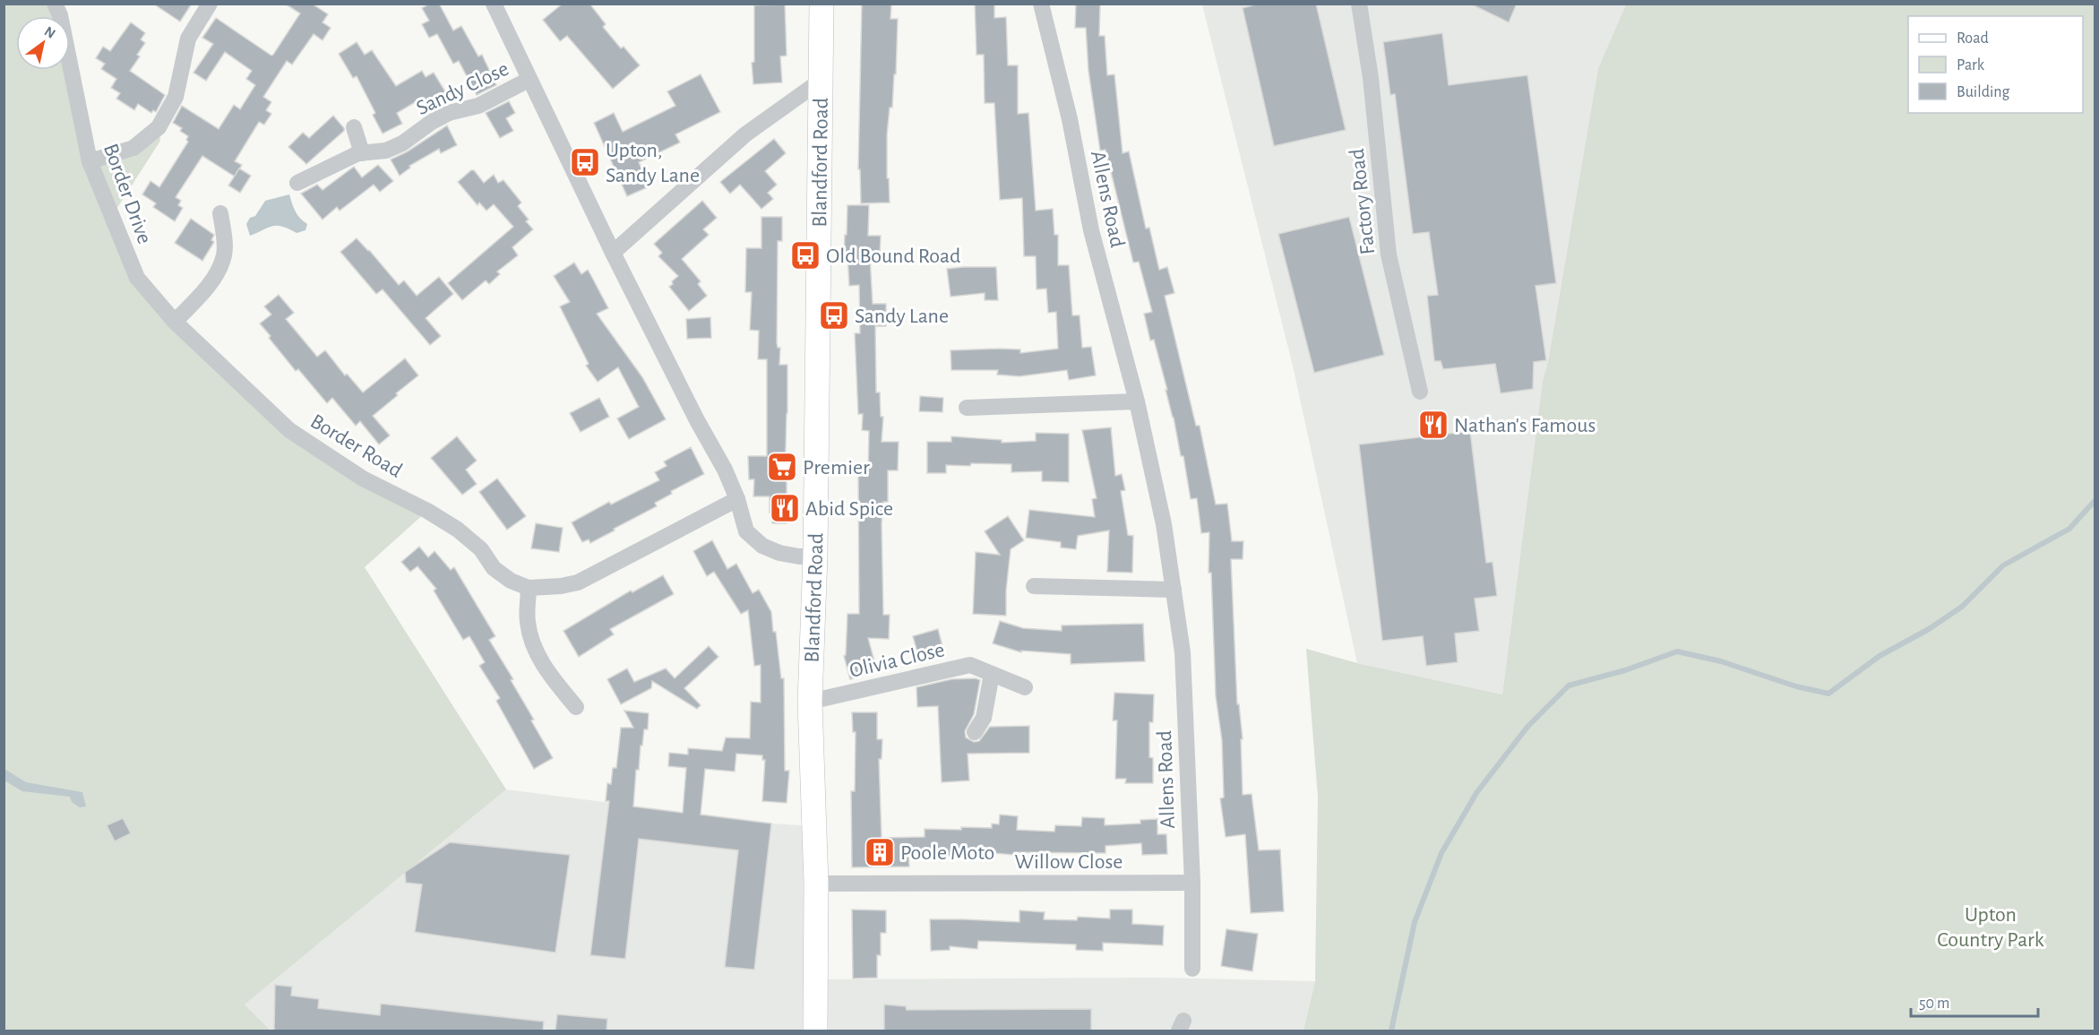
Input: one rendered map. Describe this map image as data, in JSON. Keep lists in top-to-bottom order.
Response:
{
  "streets": {
    "main road": ["Blandford Road"],
    "street": [
      "Sandy Close",
      "Border Drive",
      "Allens Road",
      "Factory Road",
      "Border Road",
      "Olivia Close",
      "Willow Close"
    ]
  },
  "crossings": [
    ["Blandford Road", "Olivia Close"],
    ["Blandford Road", "Willow Close"],
    ["Border Drive", "Border Road"],
    ["Allens Road", "Willow Close"]
  ],
  "parks": ["Upton Country Park"],
  "places": {
    "bus stop": ["Upton, Sandy Lane", "Old Bound Road", "Sandy Lane"],
    "restaurant": ["Nathan's Famous", "Abid Spice"],
    "supermarket": ["Premier"],
    "building": ["Poole Moto"]
  },
  "legend": ["Road", "Park", "Building"],
  "scale_bar": "50 m",
  "north": "top right"
}
